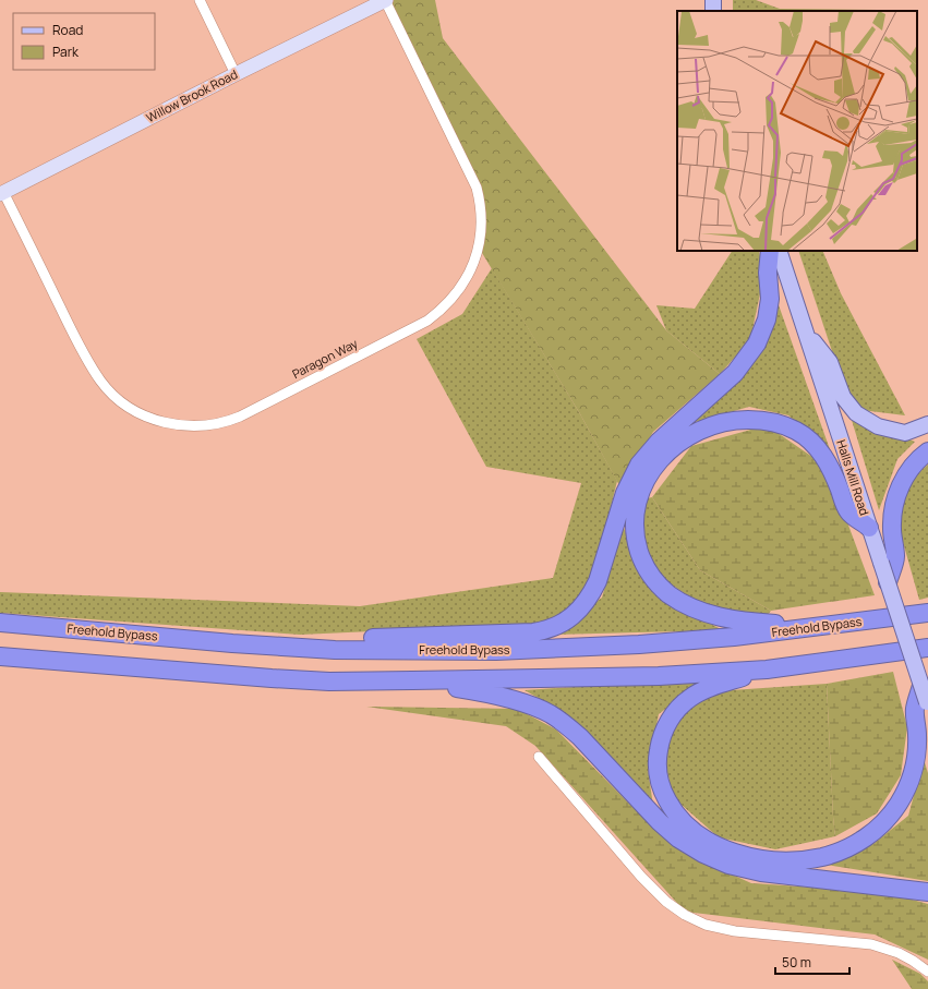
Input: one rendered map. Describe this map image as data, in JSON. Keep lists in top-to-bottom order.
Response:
{
  "streets": {
    "highway": ["Freehold Bypass"],
    "main road": ["Halls Mill Road"],
    "street": ["Willow Brook Road", "Paragon Way"]
  },
  "crossings": [
    ["Willow Brook Road", "Paragon Way"]
  ],
  "legend": ["Road", "Park"],
  "scale_bar": "50 m"
}
